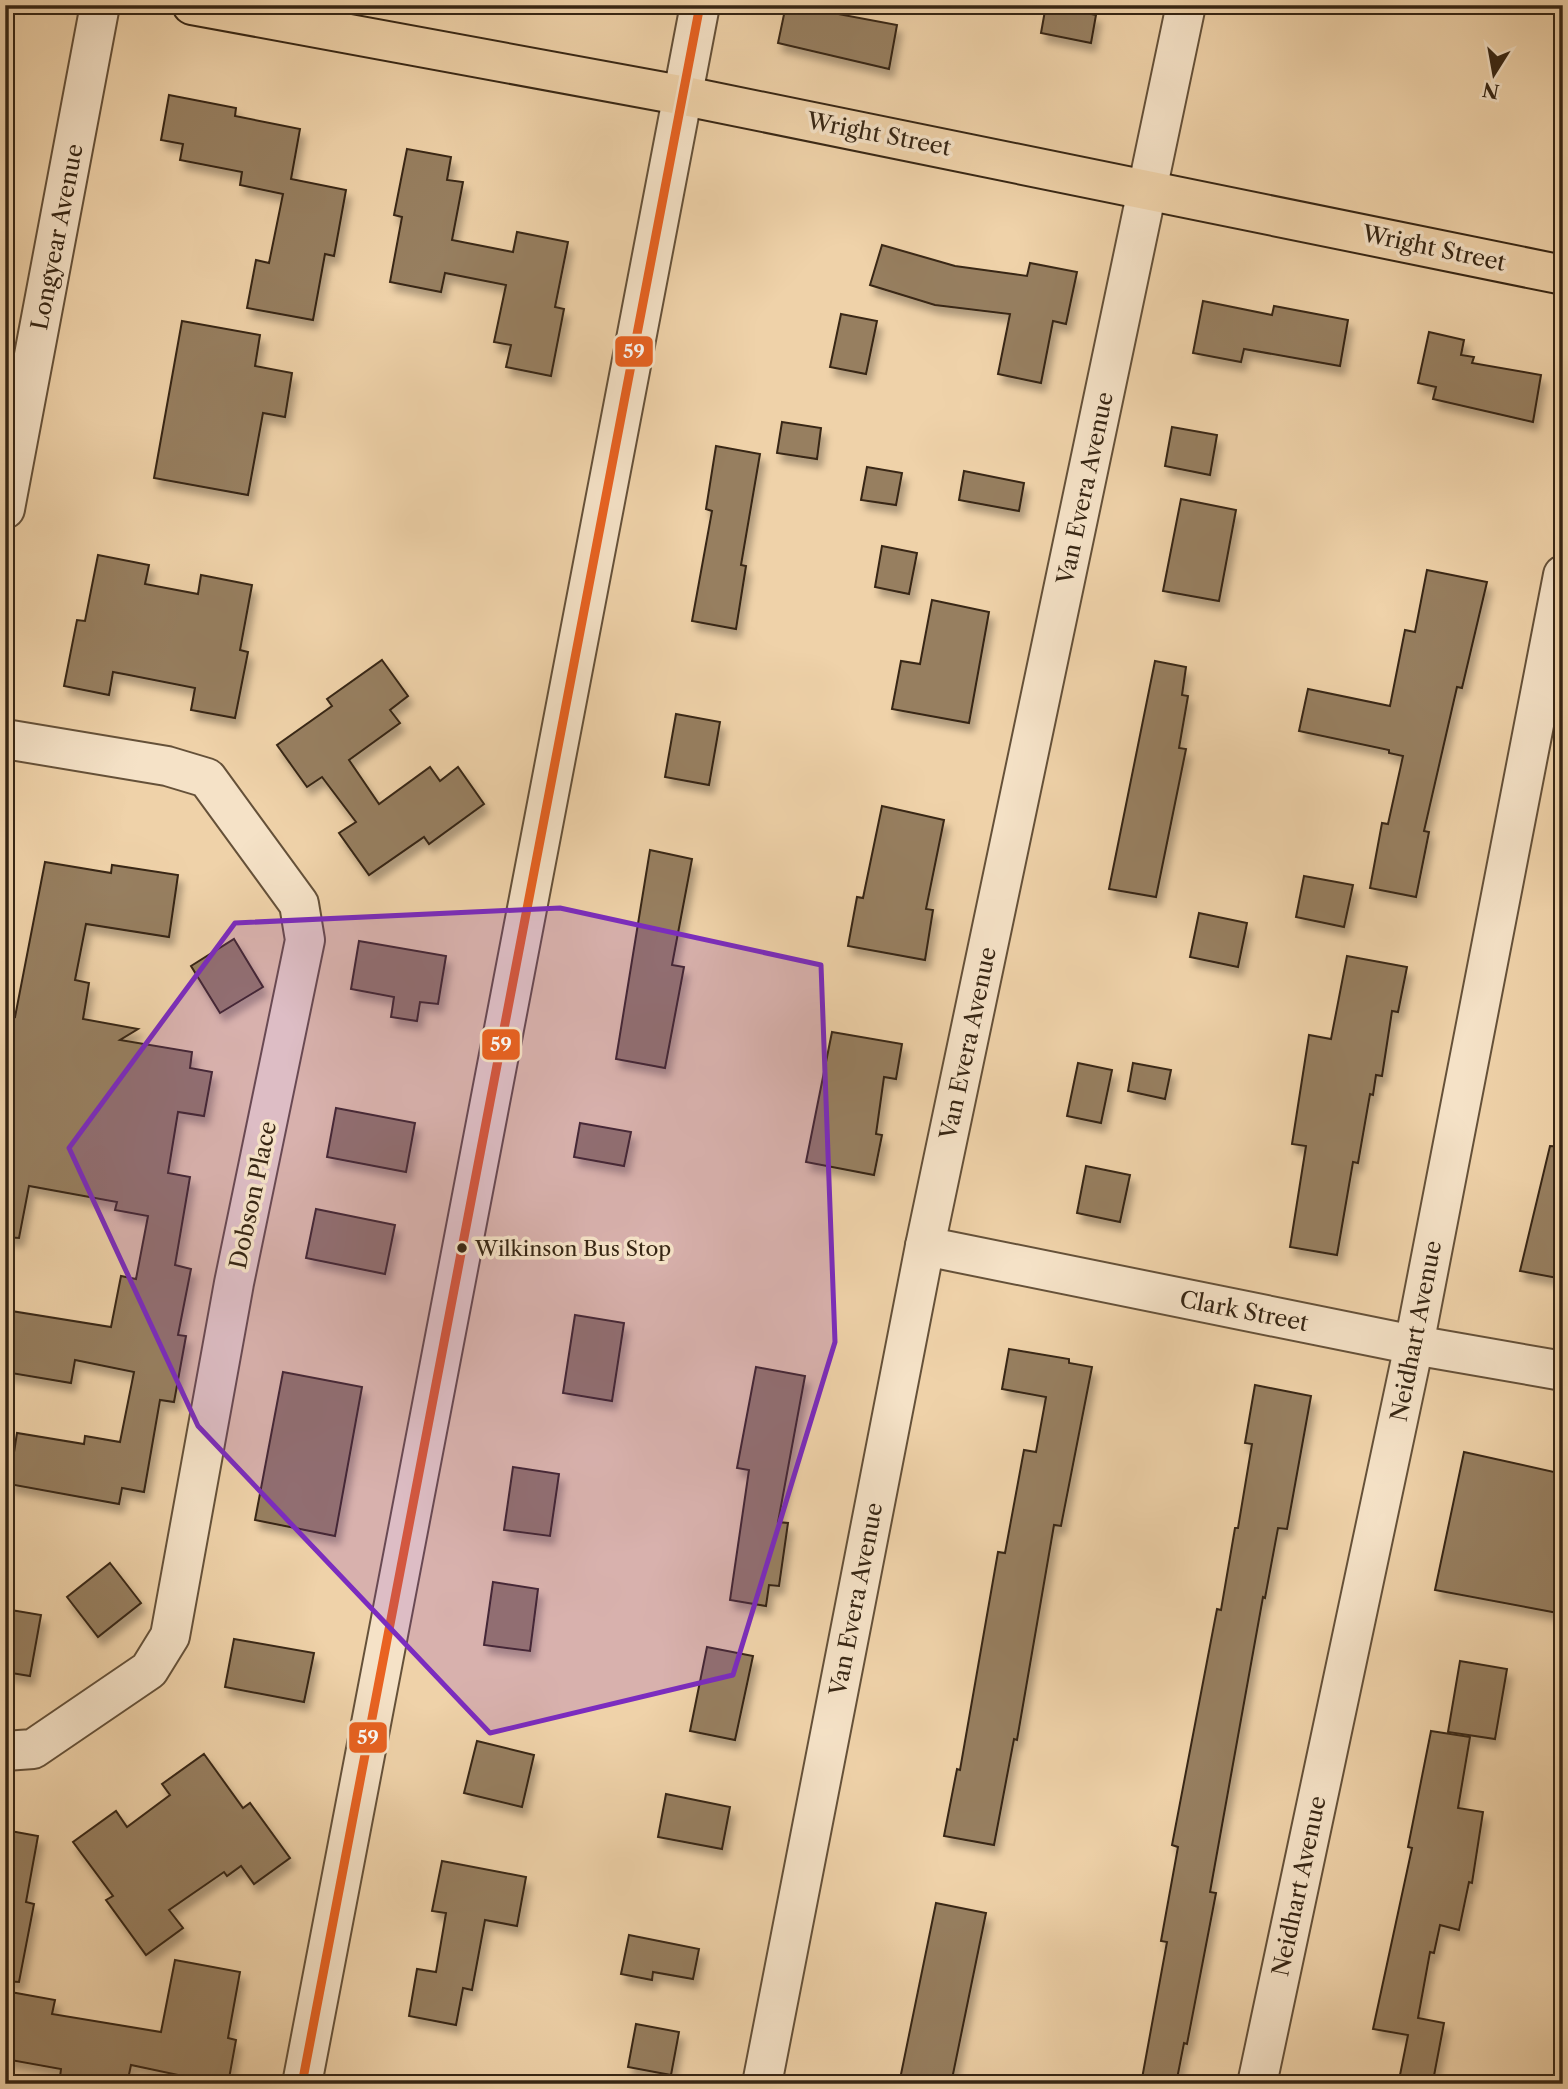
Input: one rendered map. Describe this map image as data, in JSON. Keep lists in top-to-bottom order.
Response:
{
  "streets": {
    "main road": ["Wright Street"],
    "street": [
      "Longyear Avenue",
      "Van Evera Avenue",
      "Dobson Place",
      "Clark Street",
      "Neidhart Avenue"
    ]
  },
  "crossings": [
    ["Wright Street", "Van Evera Avenue"],
    ["Van Evera Avenue", "Clark Street"],
    ["Clark Street", "Neidhart Avenue"]
  ],
  "places": ["Wilkinson Bus Stop"],
  "lines": ["transit line 59"],
  "north": "bottom"
}
